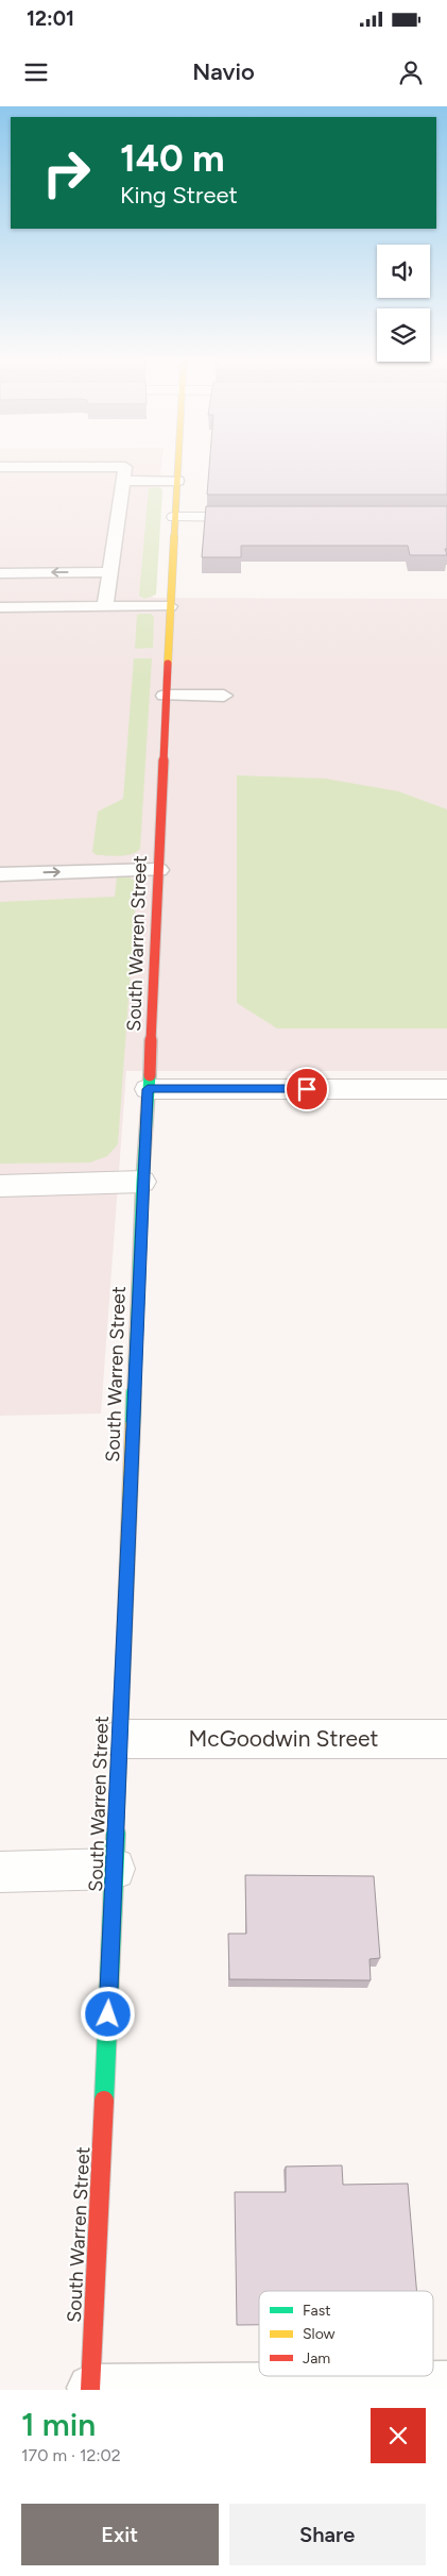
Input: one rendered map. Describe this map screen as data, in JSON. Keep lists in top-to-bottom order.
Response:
{
  "streets": {
    "street": ["South Warren Street", "McGoodwin Street"]
  },
  "crossings": [
    ["South Warren Street", "McGoodwin Street"]
  ],
  "legend": ["Fast", "Slow", "Jam"],
  "page": {
    "status": "12:01",
    "header": "Navio",
    "turn": ["140 m", "King Street"],
    "heading": ["1 min", "170 m · 12:02"],
    "buttons": ["Exit", "Share"]
  }
}
